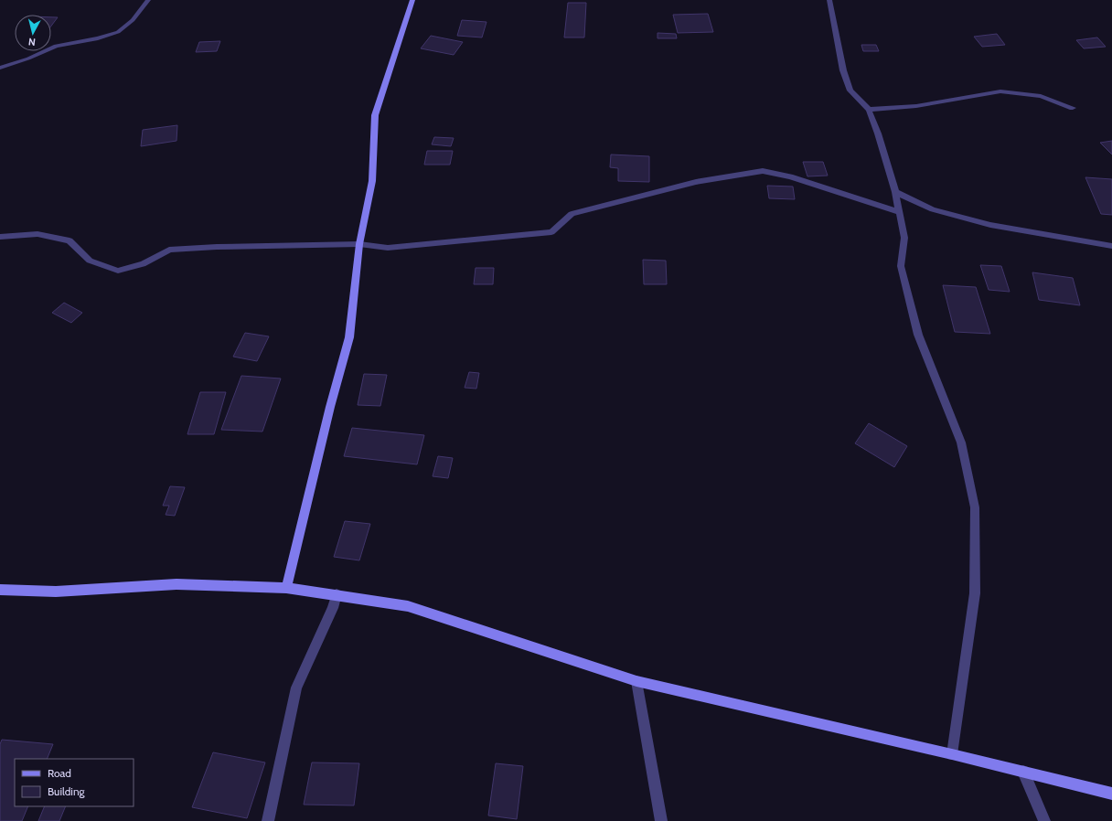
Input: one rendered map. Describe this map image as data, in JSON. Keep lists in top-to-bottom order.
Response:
{
  "legend": ["Road", "Building"],
  "north": "bottom"
}
